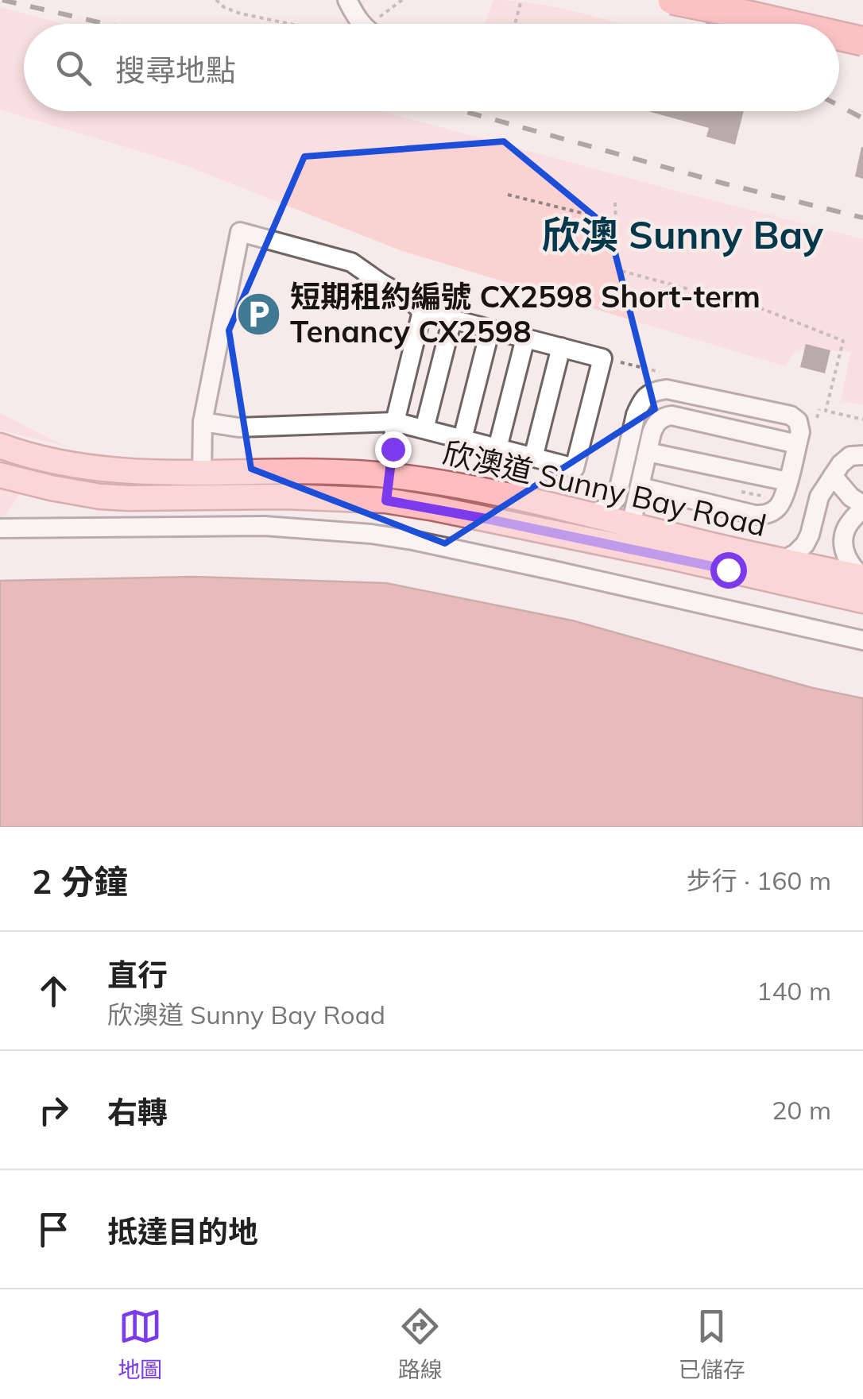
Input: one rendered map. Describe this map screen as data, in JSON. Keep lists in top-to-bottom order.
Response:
{
  "streets": {
    "main road": ["欣澳道 Sunny Bay Road"]
  },
  "districts": ["欣澳 Sunny Bay"],
  "places": {
    "parking": ["短期租約編號 CX2598 Short-term Tenancy CX2598"]
  },
  "page": {
    "search": "搜尋地點",
    "heading": ["2 分鐘", "步行 · 160 m"],
    "list": [
      ["直行", "欣澳道 Sunny Bay Road", "140 m"],
      ["右轉", "20 m"],
      "抵達目的地"
    ],
    "nav": ["地圖", "路線", "已儲存"]
  }
}
